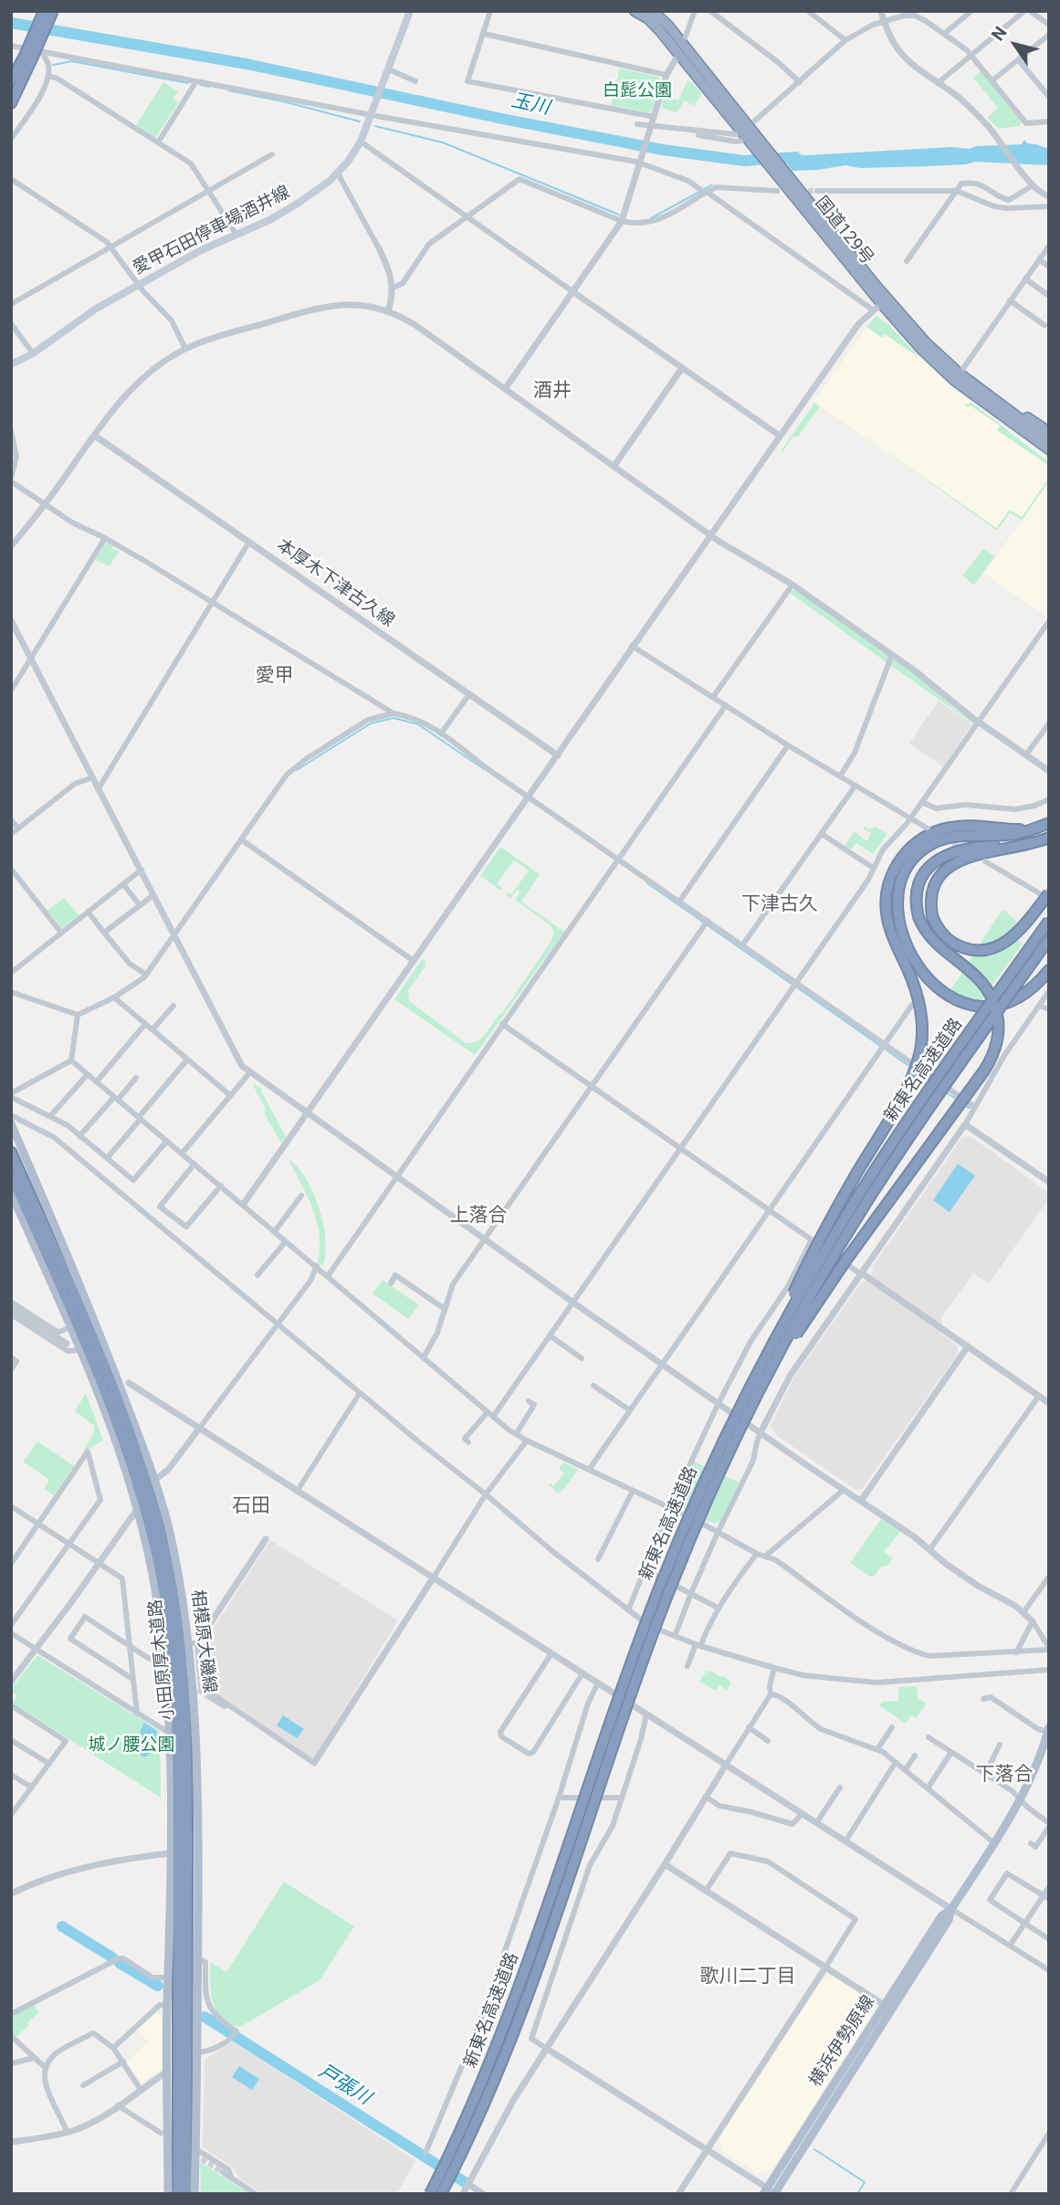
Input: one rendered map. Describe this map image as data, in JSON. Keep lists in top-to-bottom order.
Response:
{
  "streets": {
    "highway": ["国道129号", "新東名高速道路", "小田原厚木道路"],
    "main road": ["愛甲石田停車場酒井線", "相模原大磯線", "横浜伊勢原線"],
    "street": ["本厚木下津古久線"]
  },
  "districts": [
    "酒井",
    "愛甲",
    "下津古久",
    "上落合",
    "石田",
    "下落合",
    "歌川二丁目"
  ],
  "water": ["玉川", "戸張川"],
  "parks": ["白髭公園", "城ノ腰公園"],
  "north": "top left"
}
